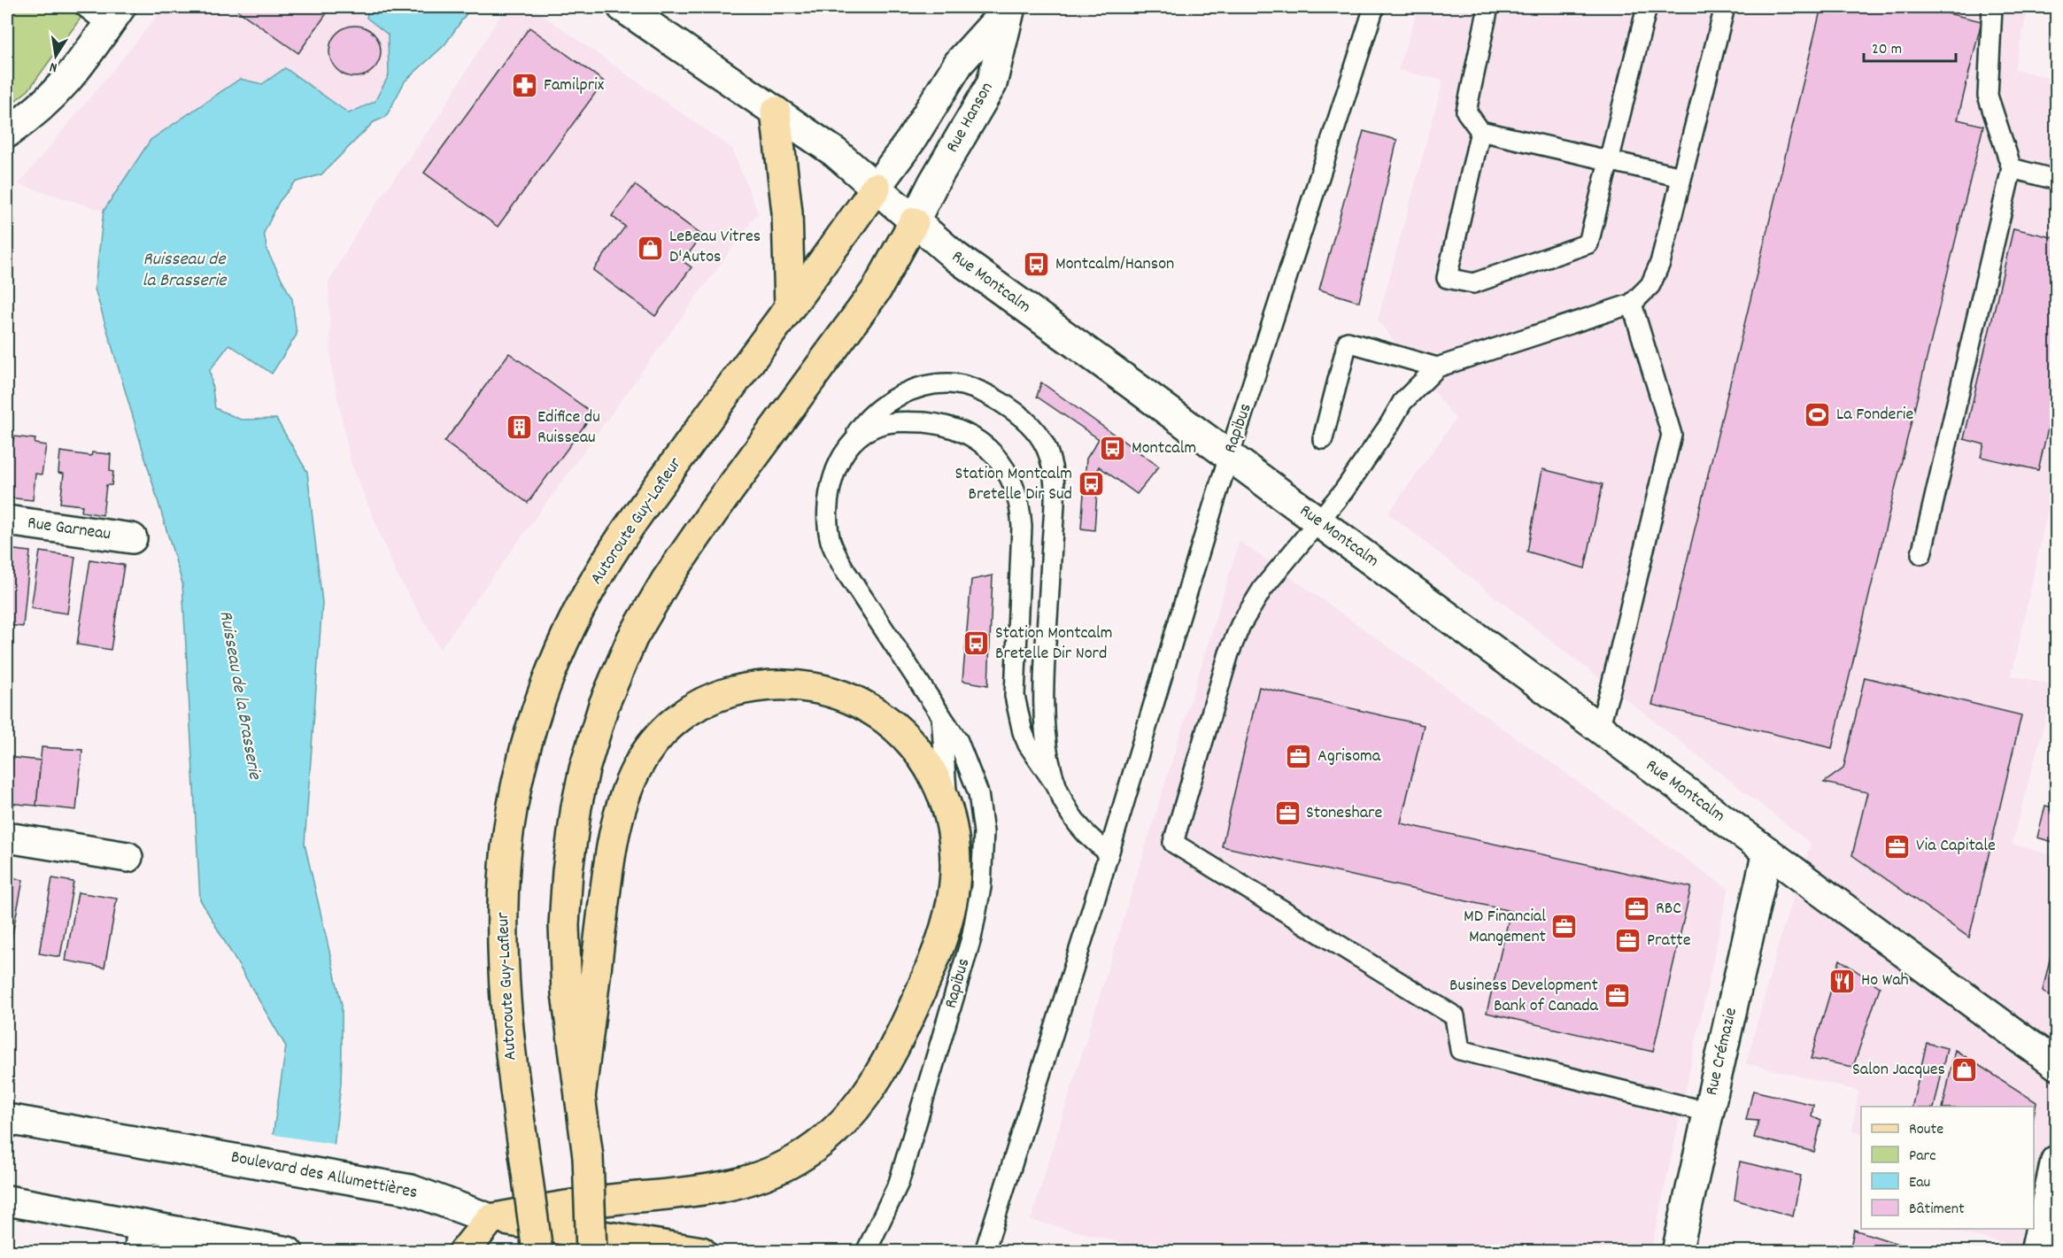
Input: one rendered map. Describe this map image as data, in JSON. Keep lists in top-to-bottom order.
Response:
{
  "streets": {
    "main road": [
      "Rue Hanson",
      "Rue Montcalm",
      "Autoroute Guy-Lafleur",
      "Rue Garneau",
      "Rue Crémazie",
      "Boulevard des Allumettières"
    ],
    "lane": ["Rapibus"]
  },
  "crossings": [
    ["Rue Hanson", "Rue Montcalm"],
    ["Rue Hanson", "Autoroute Guy-Lafleur"],
    ["Rue Montcalm", "Rapibus"],
    ["Rue Montcalm", "Autoroute Guy-Lafleur"],
    ["Rue Montcalm", "Rue Crémazie"]
  ],
  "water": ["Ruisseau de la Brasserie"],
  "places": {
    "pharmacy": ["Familprix"],
    "shop": ["LeBeau Vitres D'Autos", "Salon Jacques"],
    "bus stop": [
      "Montcalm/Hanson",
      "Montcalm",
      "Station Montcalm Bretelle Dir Sud",
      "Station Montcalm Bretelle Dir Nord"
    ],
    "sports": ["La Fonderie"],
    "building": ["Edifice du Ruisseau"],
    "office": [
      "Agrisoma",
      "Stoneshare",
      "Via Capitale",
      "RBC",
      "MD Financial Mangement",
      "Pratte",
      "Business Development Bank of Canada"
    ],
    "restaurant": ["Ho Wah"]
  },
  "legend": [
    "Route",
    "Parc",
    "Eau",
    "Bâtiment"
  ],
  "scale_bar": "20 m",
  "north": "bottom"
}
